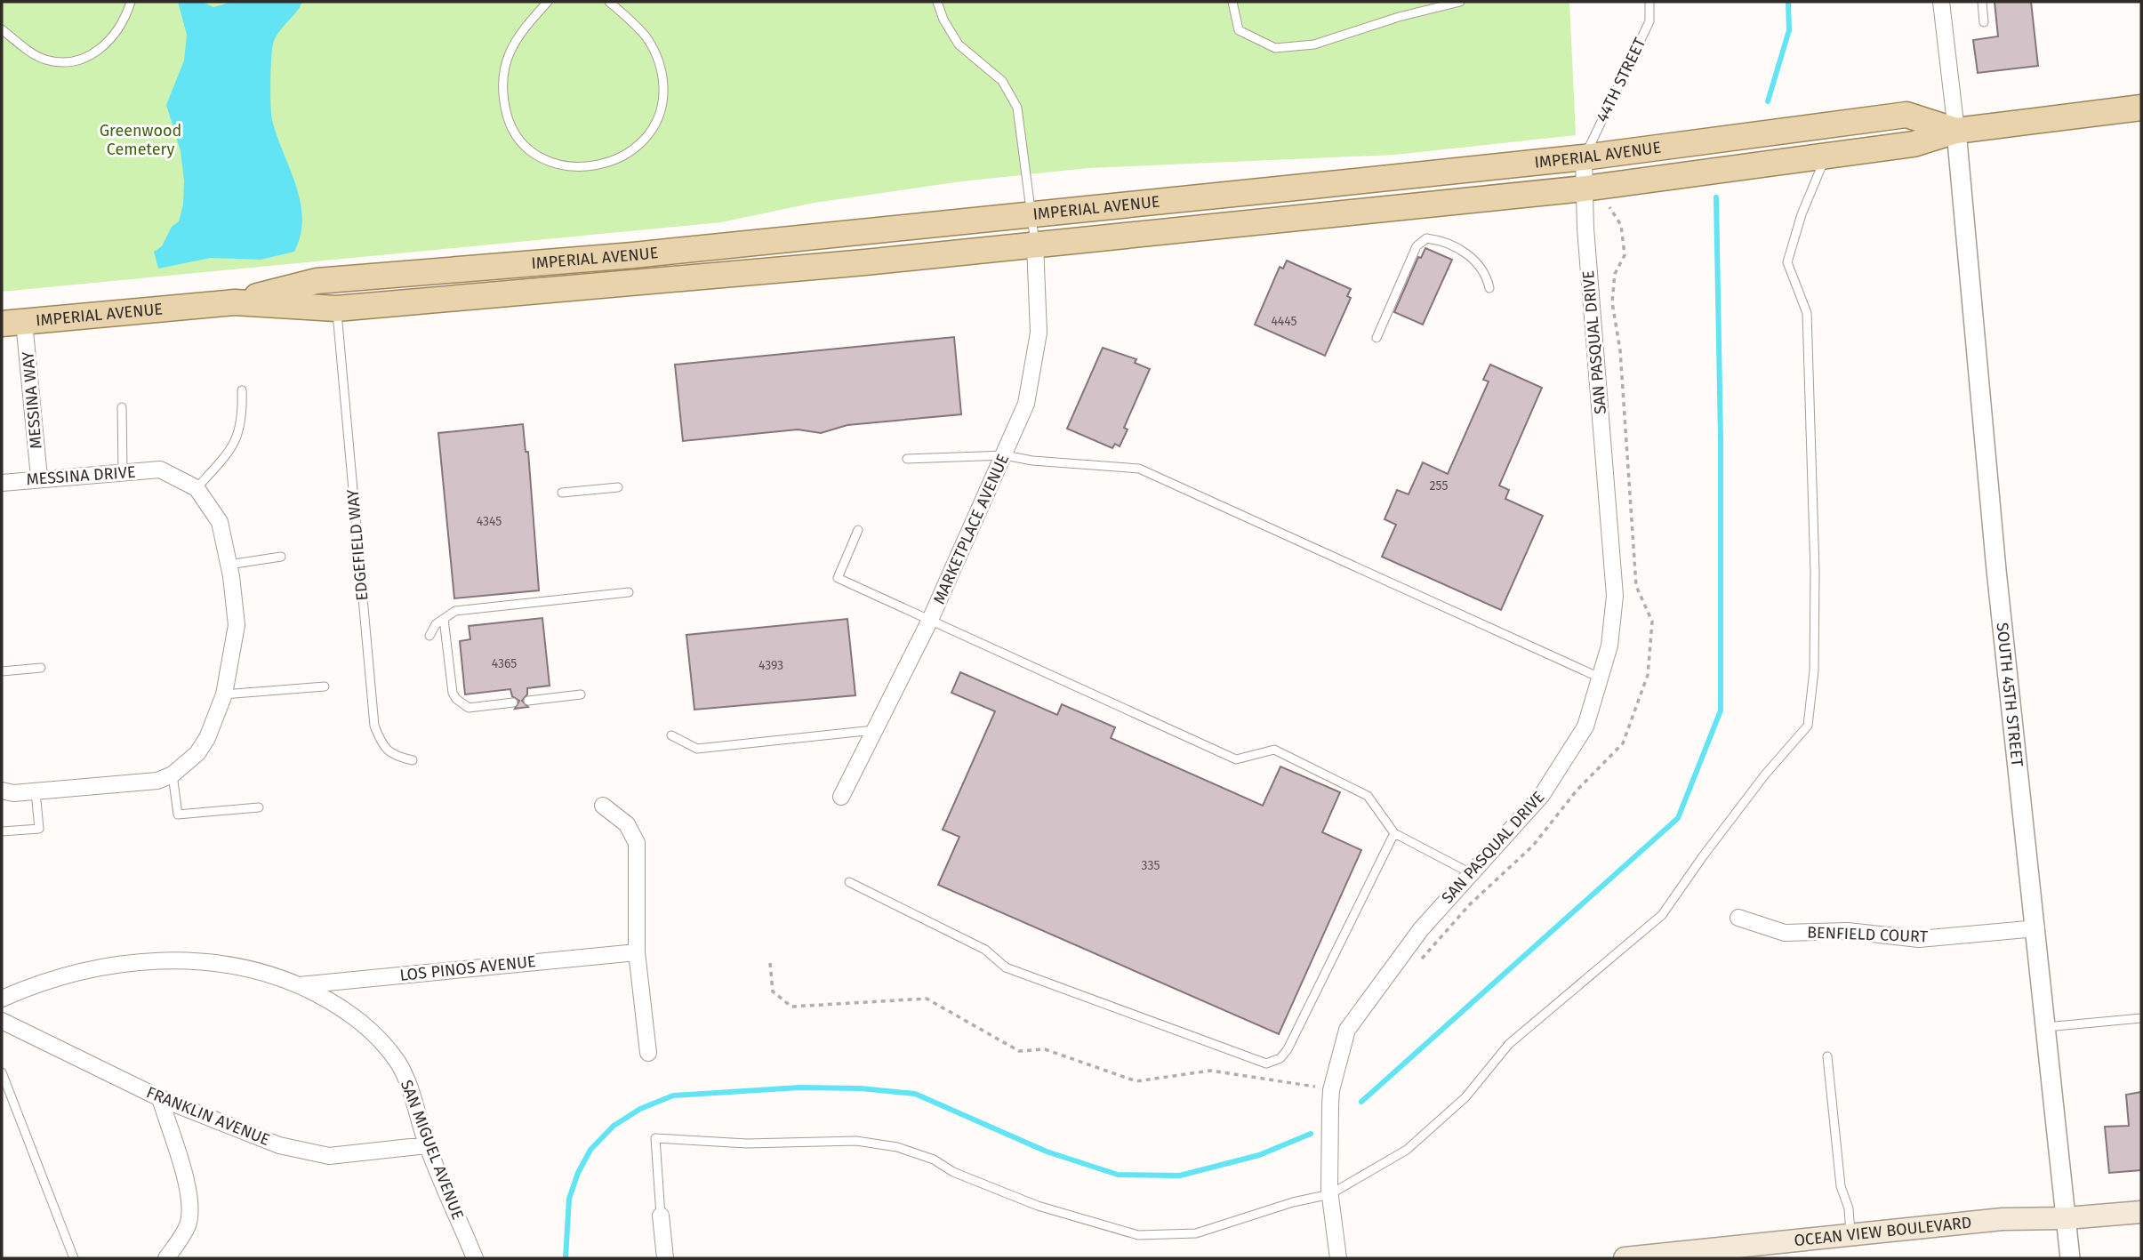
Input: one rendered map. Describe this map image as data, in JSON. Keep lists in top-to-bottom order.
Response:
{
  "streets": {
    "main road": ["IMPERIAL AVENUE", "OCEAN VIEW BOULEVARD"],
    "street": [
      "SAN PASQUAL DRIVE",
      "MESSINA WAY",
      "MESSINA DRIVE",
      "MARKETPLACE AVENUE",
      "SOUTH 45TH STREET",
      "BENFIELD COURT",
      "LOS PINOS AVENUE",
      "FRANKLIN AVENUE",
      "SAN MIGUEL AVENUE"
    ],
    "lane": ["44TH STREET", "EDGEFIELD WAY"]
  },
  "crossings": [
    ["44TH STREET", "IMPERIAL AVENUE"],
    ["44TH STREET", "SAN PASQUAL DRIVE"],
    ["IMPERIAL AVENUE", "SAN PASQUAL DRIVE"],
    ["IMPERIAL AVENUE", "MESSINA WAY"],
    ["IMPERIAL AVENUE", "MARKETPLACE AVENUE"],
    ["IMPERIAL AVENUE", "EDGEFIELD WAY"],
    ["IMPERIAL AVENUE", "SOUTH 45TH STREET"],
    ["MESSINA WAY", "MESSINA DRIVE"],
    ["SOUTH 45TH STREET", "BENFIELD COURT"],
    ["SOUTH 45TH STREET", "OCEAN VIEW BOULEVARD"],
    ["LOS PINOS AVENUE", "SAN MIGUEL AVENUE"],
    ["FRANKLIN AVENUE", "SAN MIGUEL AVENUE"]
  ],
  "parks": ["Greenwood Cemetery"],
  "house_numbers": [
    "4445",
    "255",
    "4345",
    "4365",
    "4393",
    "335"
  ]
}
